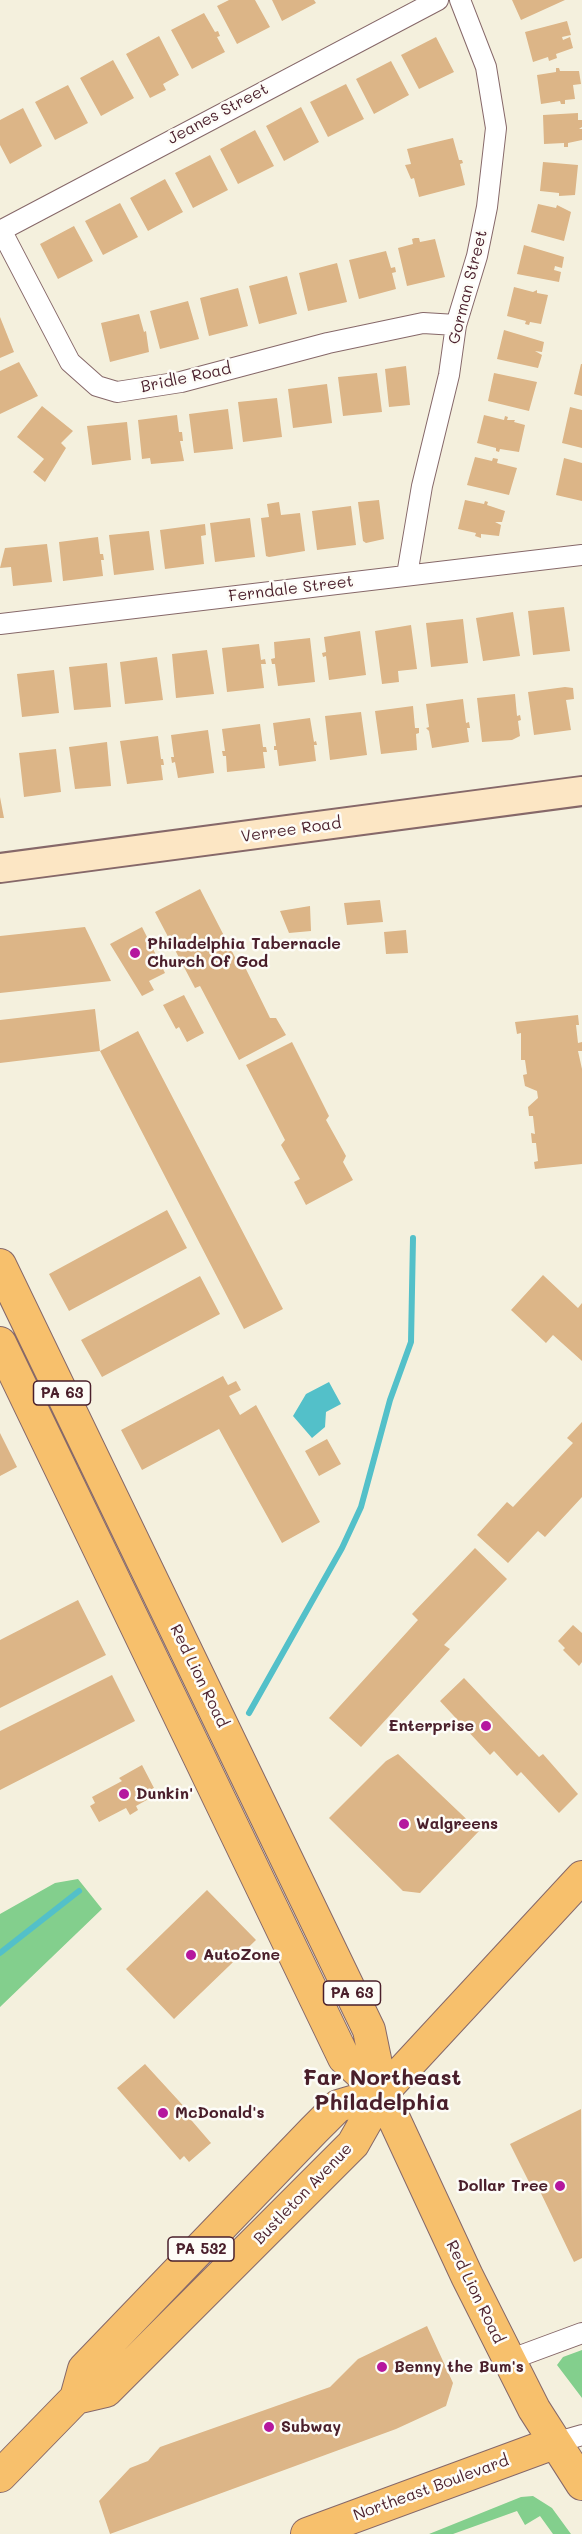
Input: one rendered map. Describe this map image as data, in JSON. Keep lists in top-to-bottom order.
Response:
{
  "streets": {
    "main road": [
      "Verree Road",
      "PA 63",
      "Red Lion Road",
      "Bustleton Avenue",
      "PA 532",
      "Northeast Boulevard"
    ],
    "street": [
      "Jeanes Street",
      "Gorman Street",
      "Bridle Road",
      "Ferndale Street"
    ]
  },
  "crossings": [
    ["Jeanes Street", "Bridle Road"],
    ["Gorman Street", "Bridle Road"],
    ["Gorman Street", "Ferndale Street"],
    ["Red Lion Road", "Bustleton Avenue"],
    ["Red Lion Road", "Northeast Boulevard"]
  ],
  "districts": ["Far Northeast Philadelphia"],
  "places": [
    "Philadelphia Tabernacle Church Of God",
    "Enterprise",
    "Dunkin'",
    "Walgreens",
    "AutoZone",
    "McDonald's",
    "Dollar Tree",
    "Benny the Bum's",
    "Subway"
  ]
}
